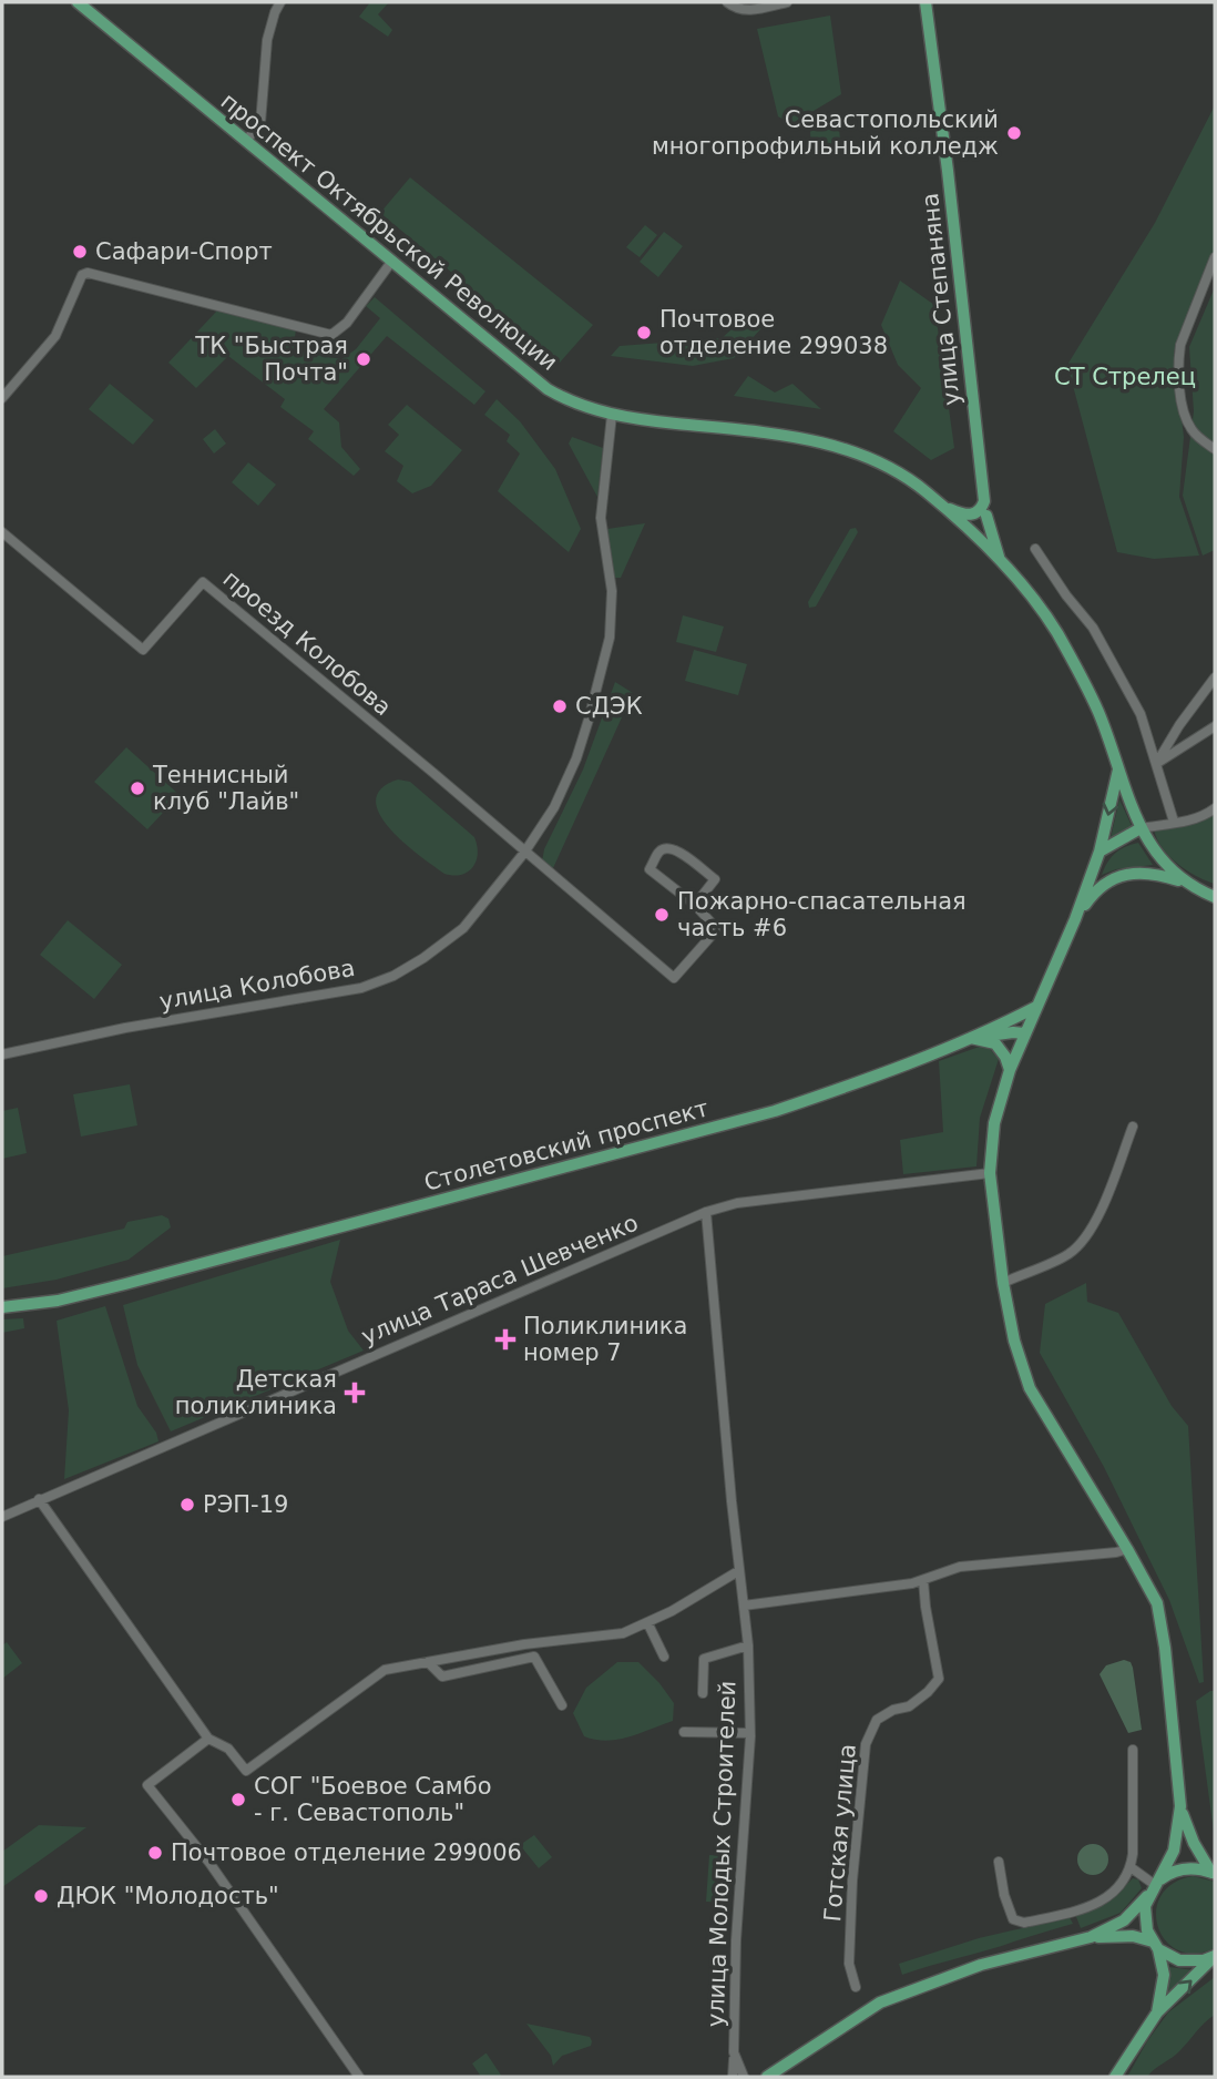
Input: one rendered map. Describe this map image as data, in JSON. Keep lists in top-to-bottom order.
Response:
{
  "streets": {
    "main road": ["проспект Октябрьской Революции", "улица Степаняна", "Столетовский проспект"],
    "street": [
      "проезд Колобова",
      "улица Колобова",
      "улица Тараса Шевченко",
      "Готская улица",
      "улица Молодых Строителей"
    ]
  },
  "crossings": [
    ["проспект Октябрьской Революции", "улица Степаняна"],
    ["проспект Октябрьской Революции", "улица Колобова"],
    ["проезд Колобова", "улица Колобова"],
    ["улица Тараса Шевченко", "улица Молодых Строителей"]
  ],
  "parks": ["СТ Стрелец"],
  "places": {
    "other": [
      "Севастопольский многопрофильный колледж",
      "Сафари-Спорт",
      "Почтовое отделение 299038",
      "ТК \"Быстрая Почта\"",
      "СДЭК",
      "Теннисный клуб \"Лайв\"",
      "Пожарно-спасательная часть #6",
      "РЭП-19",
      "СОГ \"Боевое Самбо - г. Севастополь\"",
      "Почтовое отделение 299006",
      "ДЮК \"Молодость\""
    ],
    "health": ["Поликлиника номер 7", "Детская поликлиника"]
  }
}
